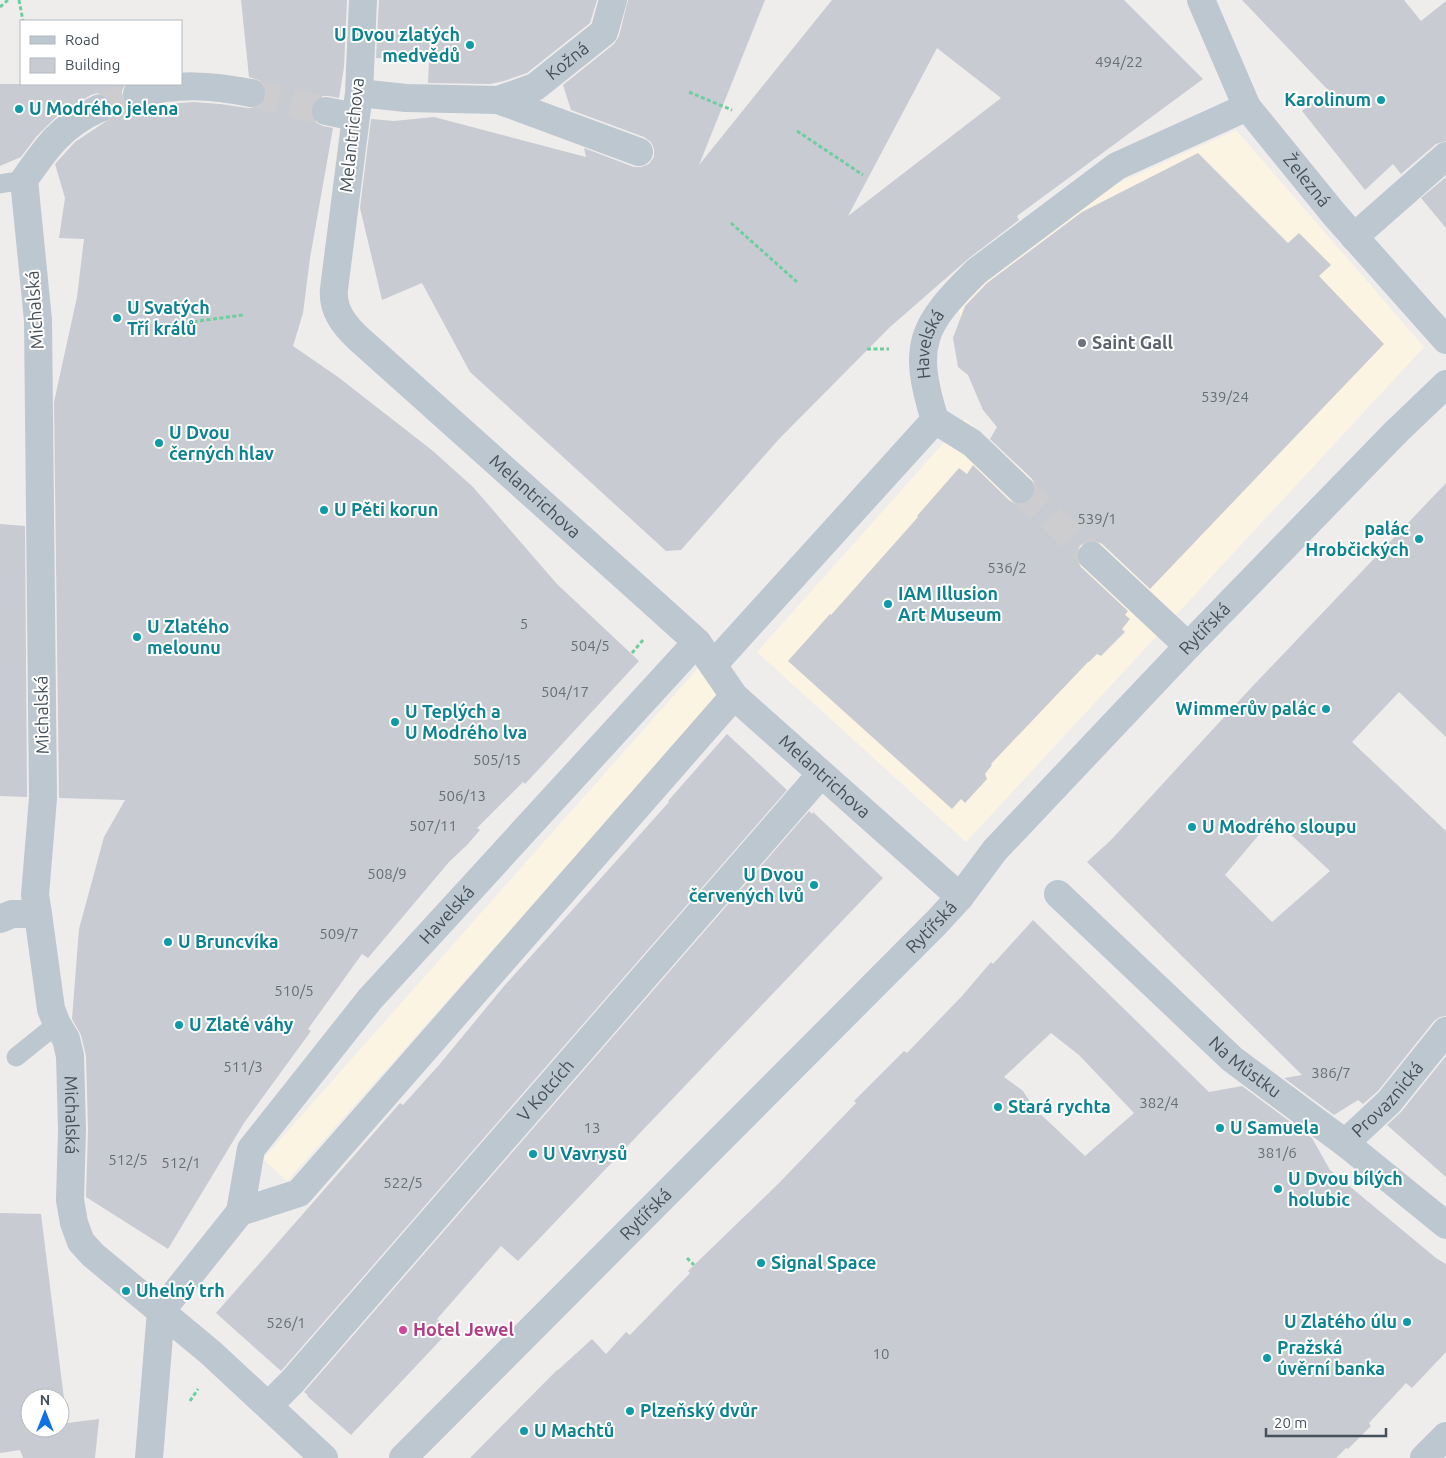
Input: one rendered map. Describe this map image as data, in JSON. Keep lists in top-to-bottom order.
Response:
{
  "streets": {
    "street": [
      "Kožná",
      "Melantrichova",
      "Železná",
      "Michalská",
      "Havelská",
      "Rytířská",
      "Na Můstku",
      "V Kotcích",
      "Provaznická"
    ]
  },
  "crossings": [
    ["Kožná", "Melantrichova"],
    ["Melantrichova", "Havelská"],
    ["Melantrichova", "Rytířská"],
    ["Melantrichova", "V Kotcích"],
    ["Železná", "Havelská"],
    ["Michalská", "Havelská"],
    ["Na Můstku", "Provaznická"]
  ],
  "places": [
    "U Dvou zlatých medvědů",
    "Karolinum",
    "U Modrého jelena",
    "U Svatých Tří králů",
    "Saint Gall",
    "U Dvou černých hlav",
    "U Pěti korun",
    "palác Hrobčických",
    "IAM Illusion Art Museum",
    "U Zlatého melounu",
    "Wimmerův palác",
    "U Teplých a U Modrého lva",
    "U Modrého sloupu",
    "U Dvou červených lvů",
    "U Bruncvíka",
    "U Zlaté váhy",
    "Stará rychta",
    "U Samuela",
    "U Vavrysů",
    "U Dvou bílých holubic",
    "Signal Space",
    "Uhelný trh",
    "U Zlatého úlu",
    "Hotel Jewel",
    "Pražská úvěrní banka",
    "Plzeňský dvůr",
    "U Machtů"
  ],
  "house_numbers": [
    "494/22",
    "539/24",
    "539/1",
    "536/2",
    "5",
    "504/5",
    "504/17",
    "505/15",
    "506/13",
    "507/11",
    "508/9",
    "509/7",
    "510/5",
    "511/3",
    "386/7",
    "382/4",
    "13",
    "381/6",
    "512/5",
    "512/1",
    "522/5",
    "526/1",
    "10"
  ],
  "legend": ["Road", "Building"],
  "scale_bar": "20 m",
  "north": "top"
}
